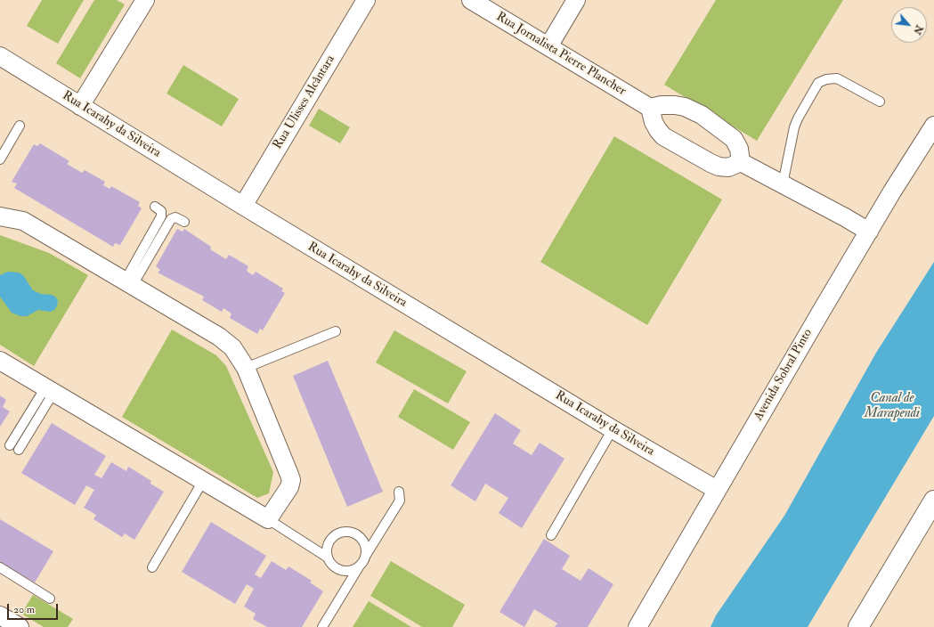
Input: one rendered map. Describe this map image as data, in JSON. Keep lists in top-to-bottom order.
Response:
{
  "streets": {
    "street": [
      "Rua Jornalista Pierre Plancher",
      "Rua Ulisses Alcântara",
      "Rua Icarahy da Silveira",
      "Avenida Sobral Pinto"
    ]
  },
  "crossings": [
    ["Rua Ulisses Alcântara", "Rua Icarahy da Silveira"],
    ["Rua Icarahy da Silveira", "Avenida Sobral Pinto"]
  ],
  "water": ["Canal de Marapendi"],
  "scale_bar": "20 m",
  "north": "bottom right"
}
